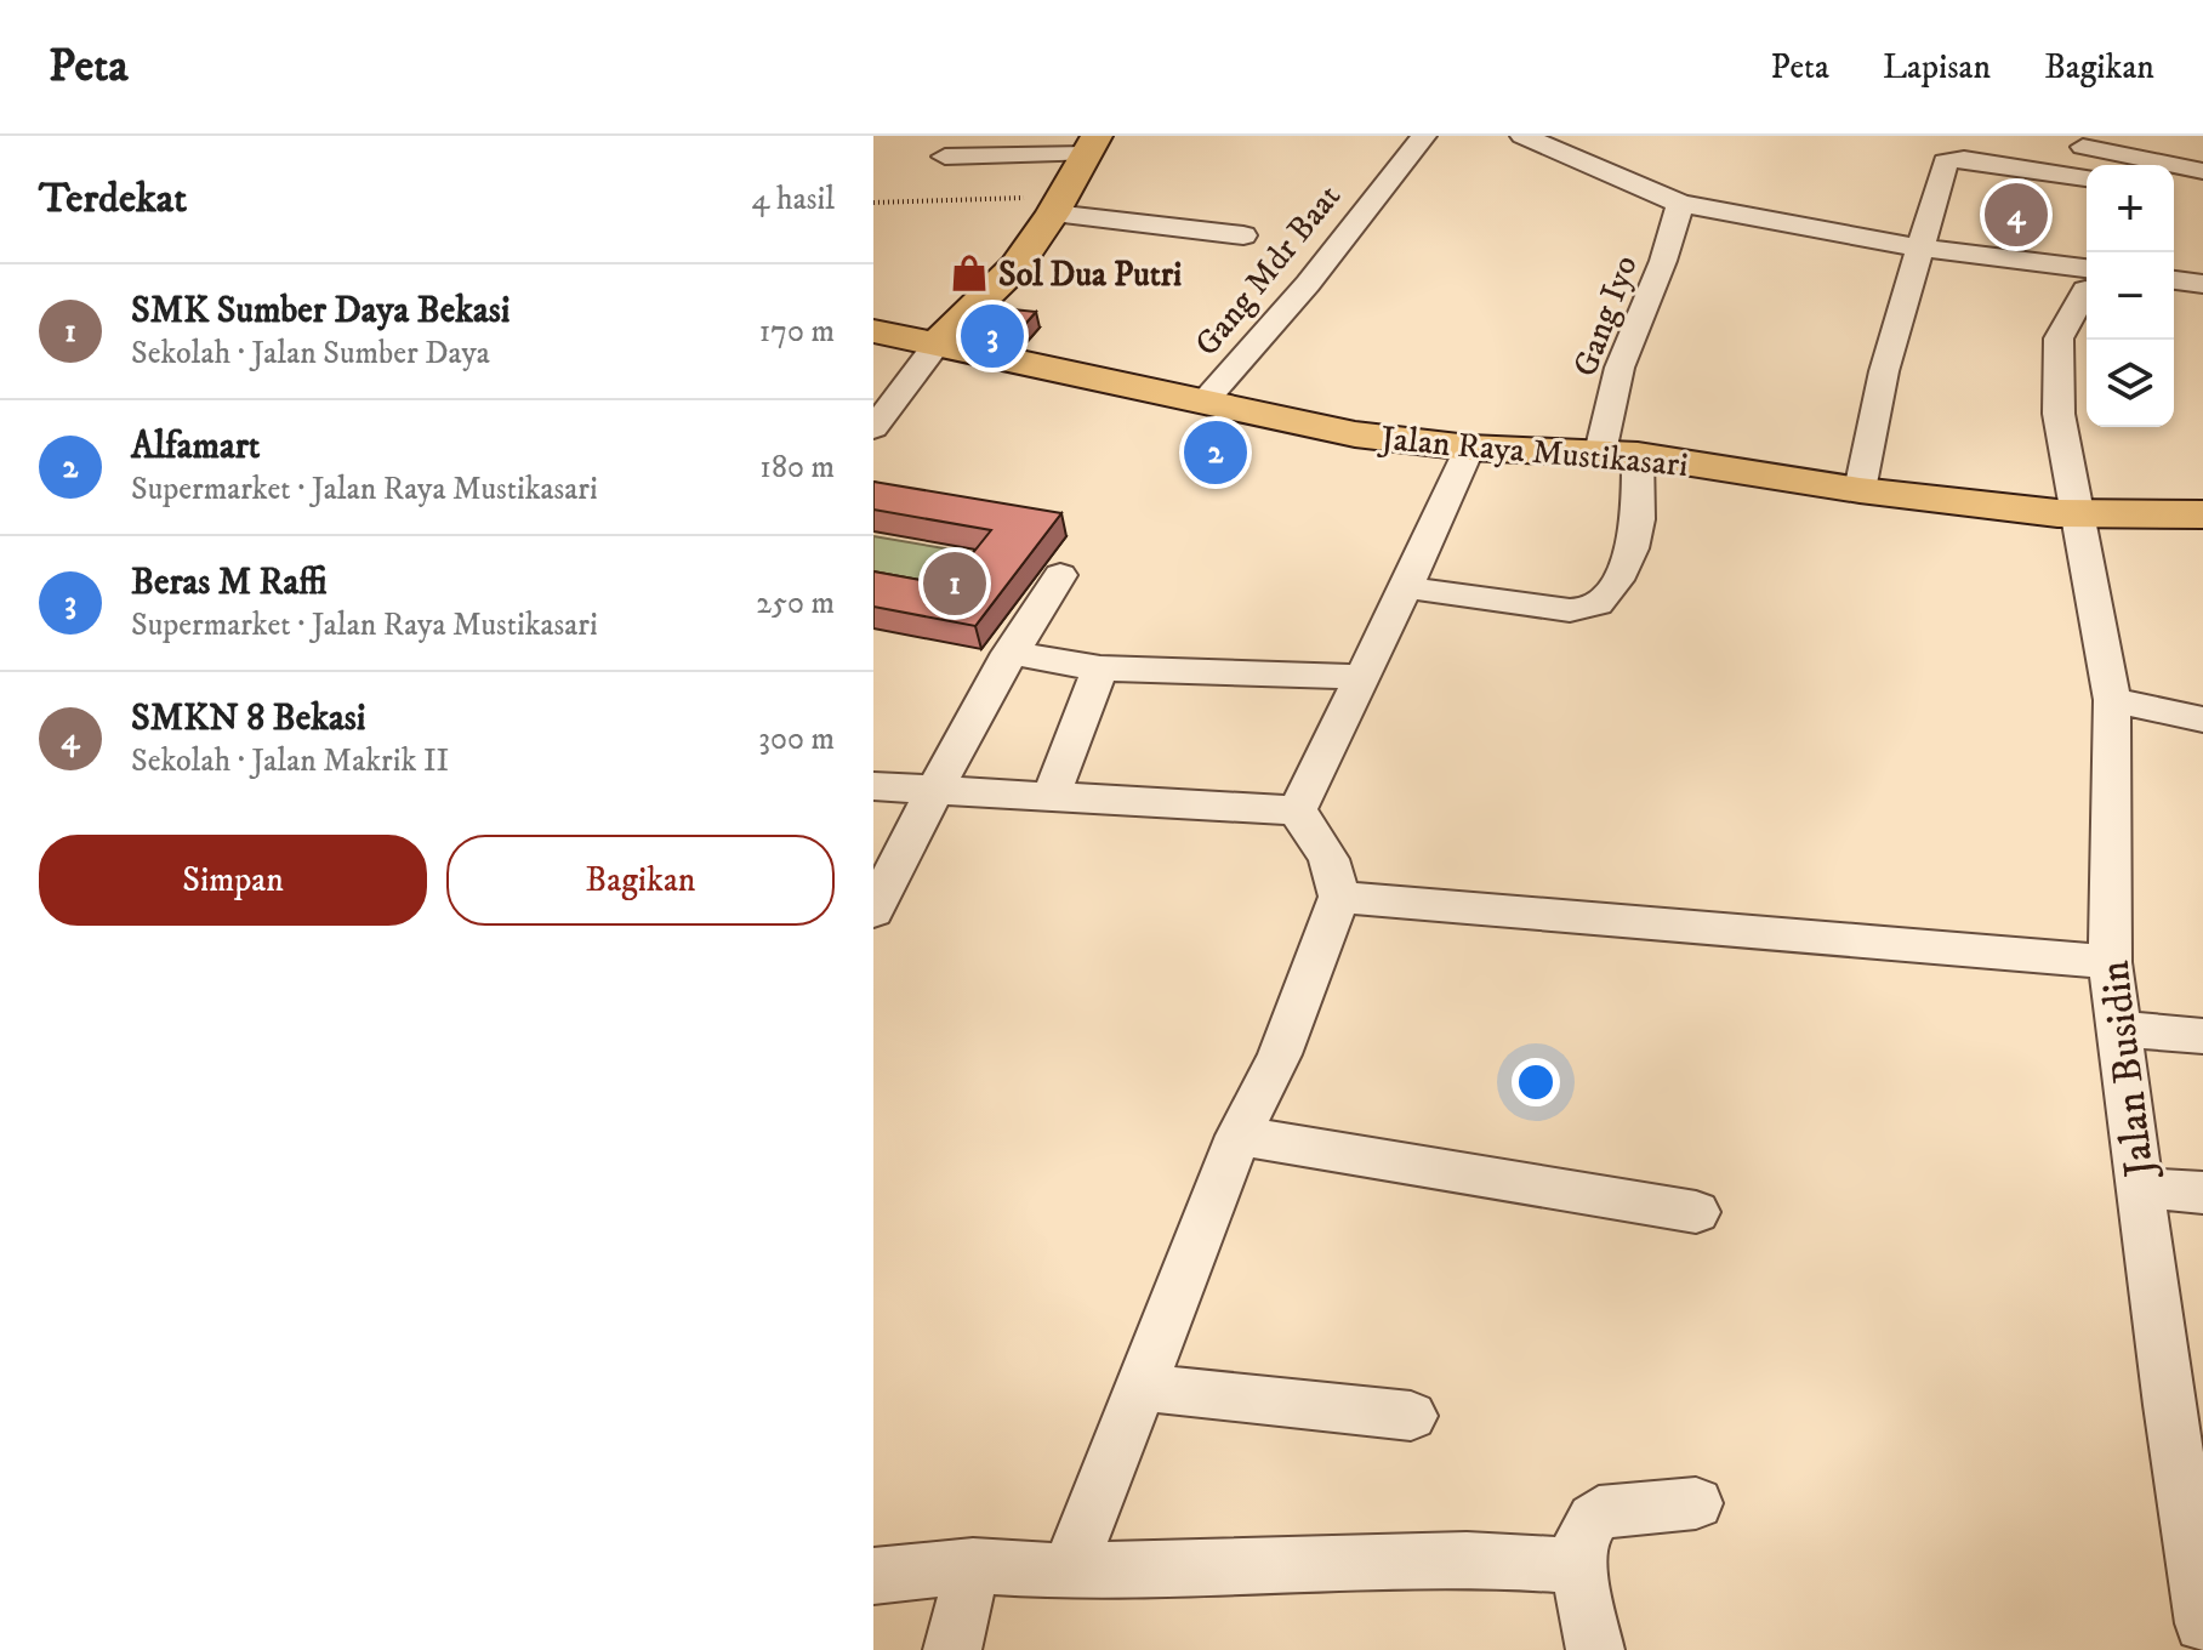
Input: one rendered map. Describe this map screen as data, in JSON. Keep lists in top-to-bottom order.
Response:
{
  "streets": {
    "main road": ["Jalan Raya Mustikasari"],
    "street": ["Gang Mdr Baat", "Gang Iyo", "Jalan Busidin"]
  },
  "crossings": [
    ["Gang Mdr Baat", "Jalan Raya Mustikasari"],
    ["Gang Iyo", "Jalan Raya Mustikasari"],
    ["Jalan Raya Mustikasari", "Jalan Busidin"]
  ],
  "places": {
    "shop": ["Sol Dua Putri"]
  },
  "page": {
    "header": "Peta",
    "nav": ["Peta", "Lapisan", "Bagikan"],
    "heading": ["Terdekat", "4 hasil"],
    "map_buttons": ["+", "−"],
    "pins": [
      "4",
      "3",
      "2",
      "1"
    ],
    "list": [
      {
        "mark": "1",
        "name": "SMK Sumber Daya Bekasi",
        "note": "Sekolah · Jalan Sumber Daya",
        "value": "170 m"
      },
      {
        "mark": "2",
        "name": "Alfamart",
        "note": "Supermarket · Jalan Raya Mustikasari",
        "value": "180 m"
      },
      {
        "mark": "3",
        "name": "Beras M Raffi",
        "note": "Supermarket · Jalan Raya Mustikasari",
        "value": "250 m"
      },
      {
        "mark": "4",
        "name": "SMKN 8 Bekasi",
        "note": "Sekolah · Jalan Makrik II",
        "value": "300 m"
      }
    ],
    "buttons": ["Simpan", "Bagikan"]
  }
}
